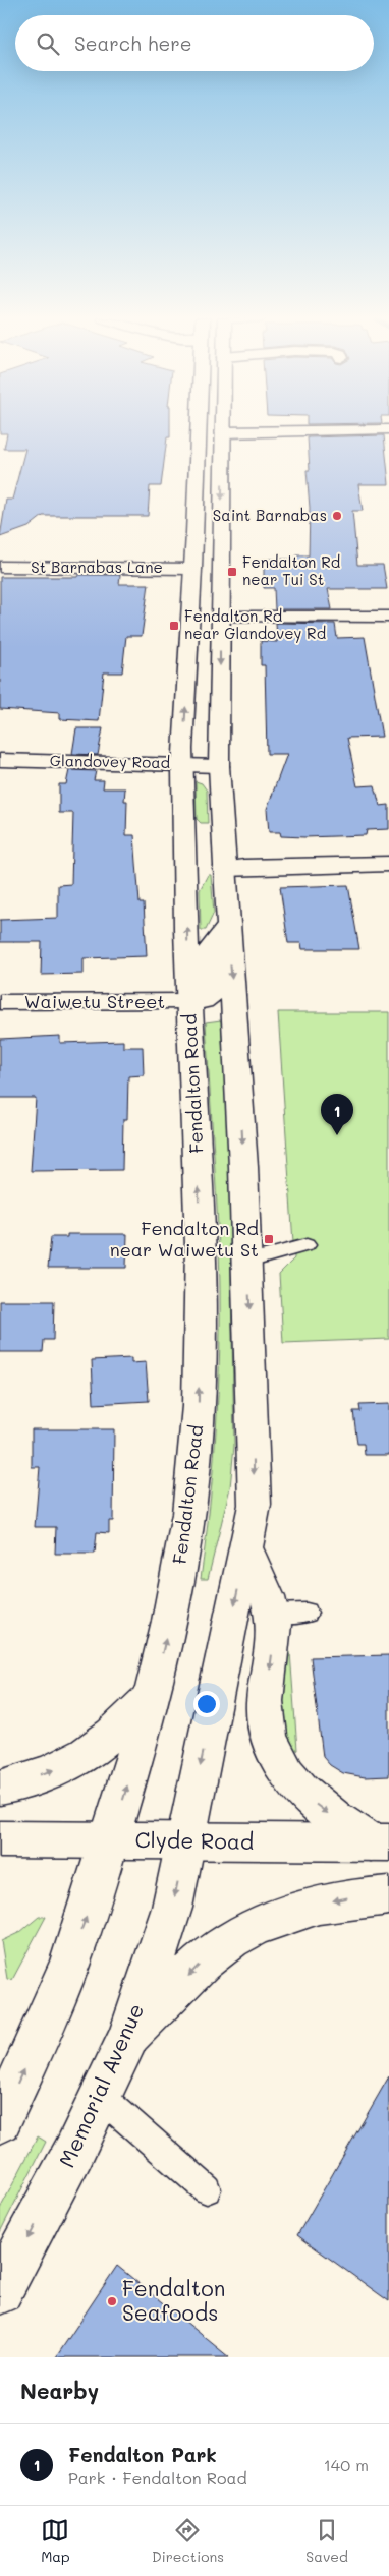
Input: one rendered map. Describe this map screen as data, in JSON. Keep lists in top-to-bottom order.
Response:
{
  "streets": {
    "main road": [
      "St Barnabas Lane",
      "Glandovey Road",
      "Waiwetu Street",
      "Fendalton Road",
      "Clyde Road",
      "Memorial Avenue"
    ]
  },
  "crossings": [
    ["St Barnabas Lane", "Fendalton Road"],
    ["Glandovey Road", "Fendalton Road"],
    ["Waiwetu Street", "Fendalton Road"],
    ["Fendalton Road", "Clyde Road"],
    ["Clyde Road", "Memorial Avenue"]
  ],
  "places": {
    "other": ["Saint Barnabas", "Fendalton Seafoods"],
    "transit": ["Fendalton Rd near Tui St", "Fendalton Rd near Glandovey Rd", "Fendalton Rd near Waiwetu St"]
  },
  "page": {
    "search": "Search here",
    "pins": "1",
    "heading": "Nearby",
    "list": [
      {
        "mark": "1",
        "name": "Fendalton Park",
        "note": "Park · Fendalton Road",
        "value": "140 m"
      }
    ],
    "nav": ["Map", "Directions", "Saved"]
  }
}
